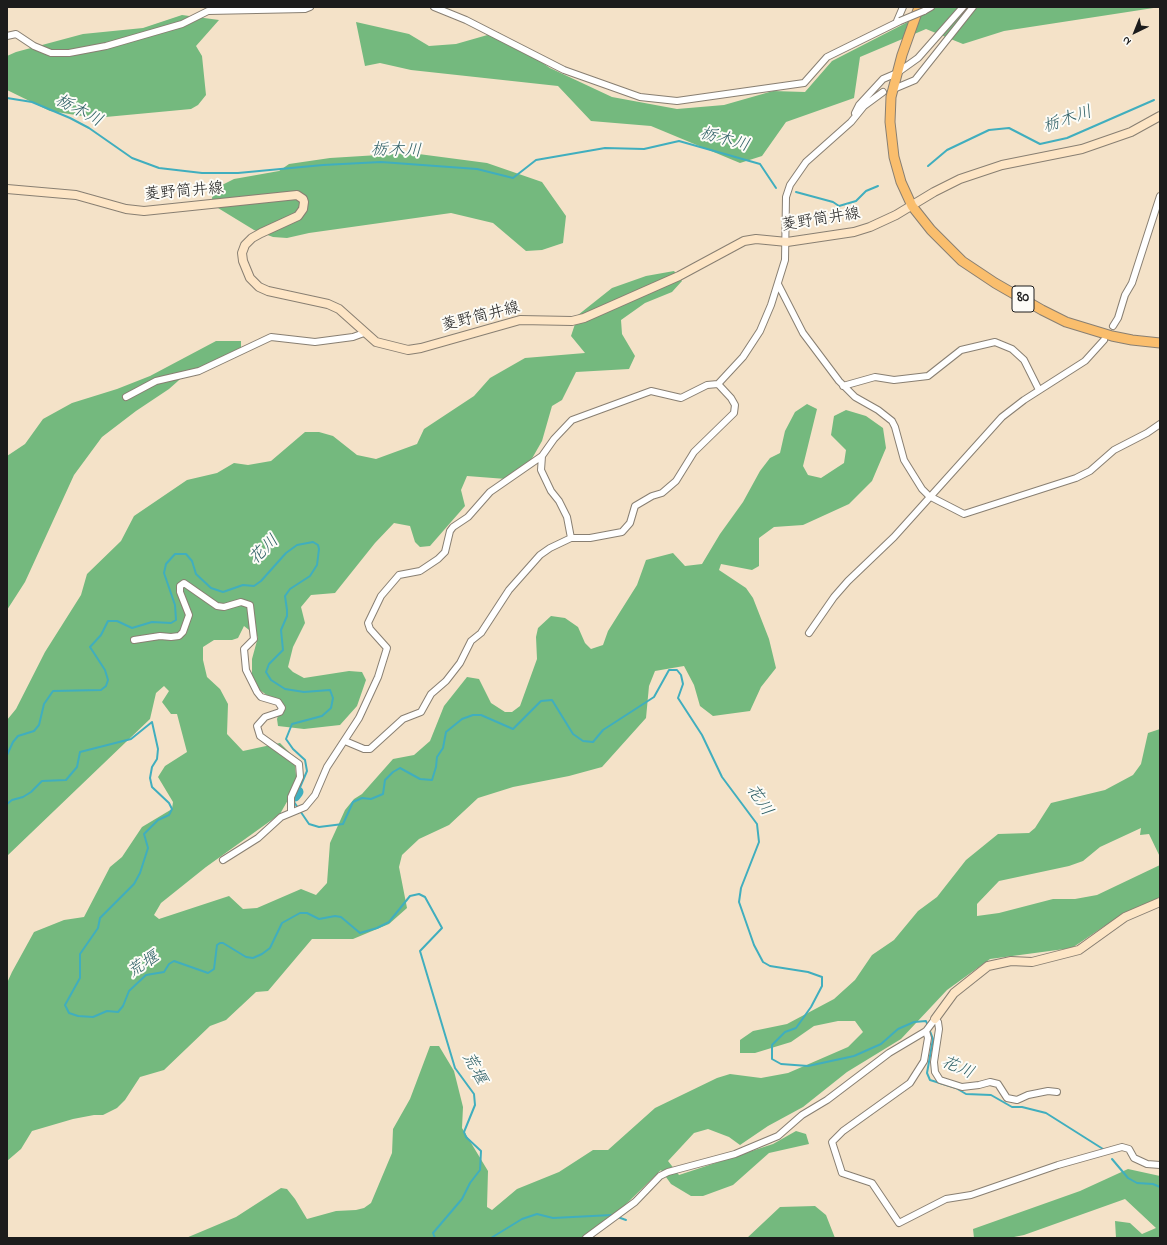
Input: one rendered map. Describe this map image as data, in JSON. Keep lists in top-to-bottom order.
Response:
{
  "streets": {
    "main road": ["菱野筒井線", "80"]
  },
  "crossings": [
    ["菱野筒井線", "80"]
  ],
  "water": ["栃木川", "花川", "荒堰"],
  "north": "bottom left"
}
